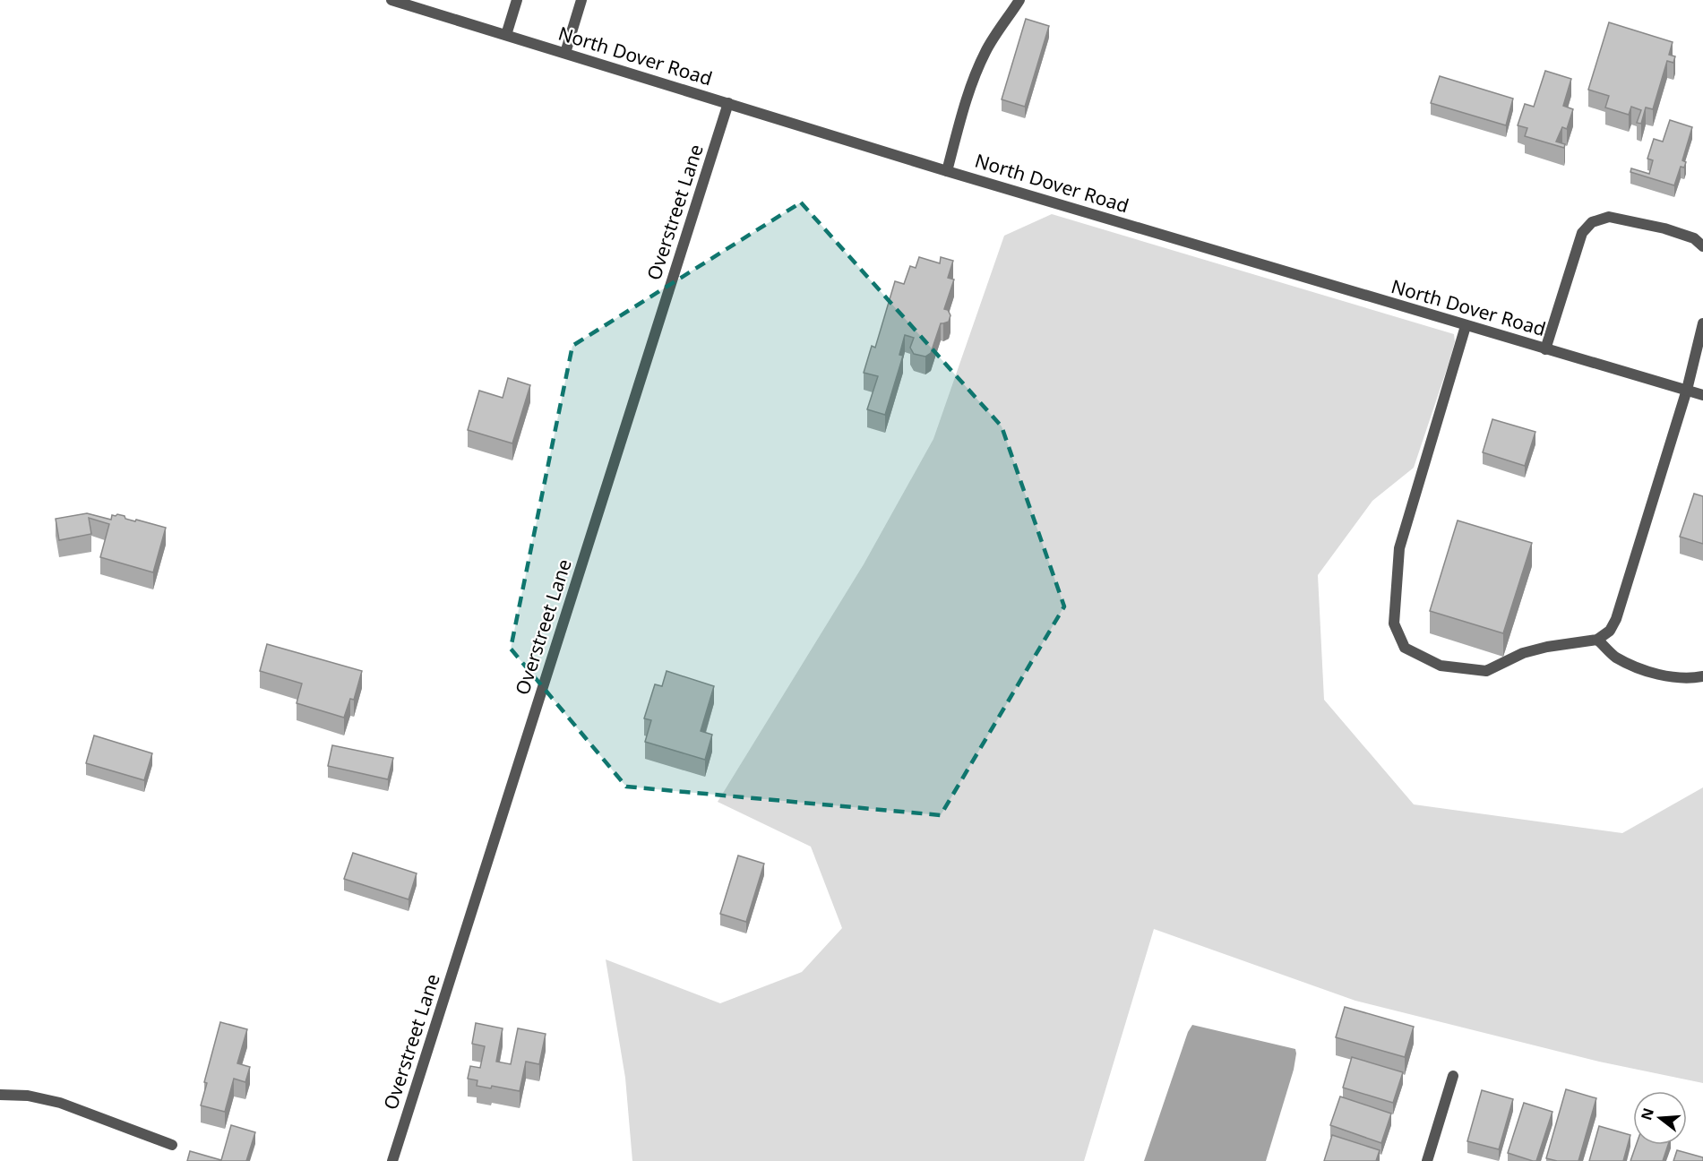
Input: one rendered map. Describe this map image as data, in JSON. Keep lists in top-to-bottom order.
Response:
{
  "streets": {
    "street": ["North Dover Road", "Overstreet Lane"]
  },
  "crossings": [
    ["North Dover Road", "Overstreet Lane"]
  ],
  "north": "left"
}
